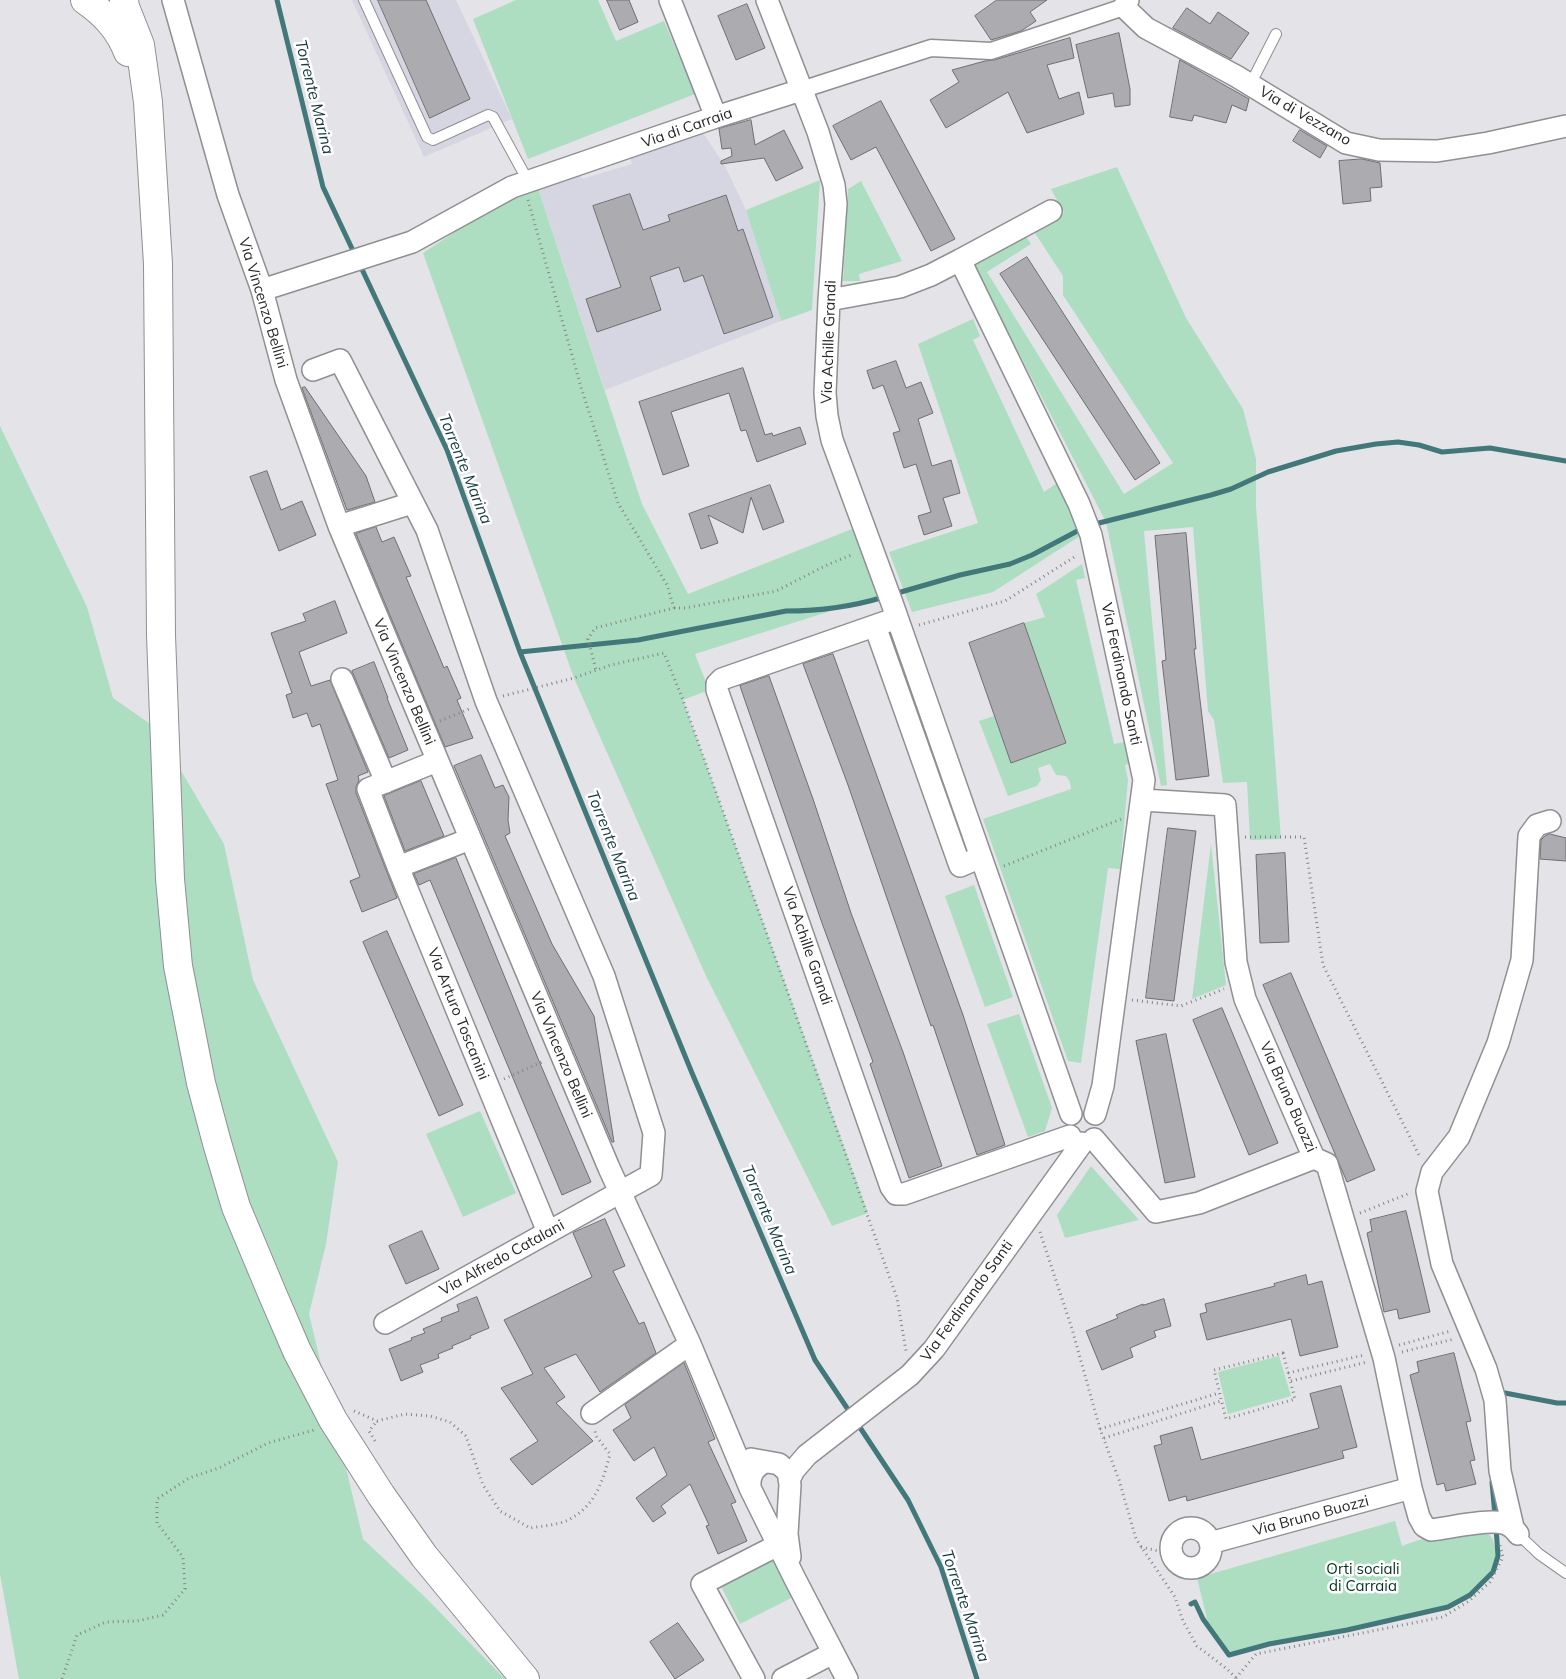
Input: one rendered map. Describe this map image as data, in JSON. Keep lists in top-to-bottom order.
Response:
{
  "streets": {
    "street": [
      "Via di Vezzano",
      "Via di Carraia",
      "Via Vincenzo Bellini",
      "Via Achille Grandi",
      "Via Ferdinando Santi",
      "Via Arturo Toscanini",
      "Via Bruno Buozzi",
      "Via Alfredo Catalani"
    ]
  },
  "crossings": [
    ["Via di Vezzano", "Via di Carraia"],
    ["Via di Carraia", "Via Vincenzo Bellini"],
    ["Via di Carraia", "Via Achille Grandi"],
    ["Via Vincenzo Bellini", "Via Ferdinando Santi"],
    ["Via Vincenzo Bellini", "Via Alfredo Catalani"],
    ["Via Achille Grandi", "Via Ferdinando Santi"],
    ["Via Ferdinando Santi", "Via Bruno Buozzi"],
    ["Via Arturo Toscanini", "Via Alfredo Catalani"]
  ],
  "water": ["Torrente Marina"],
  "parks": ["Orti sociali di Carraia"]
}
